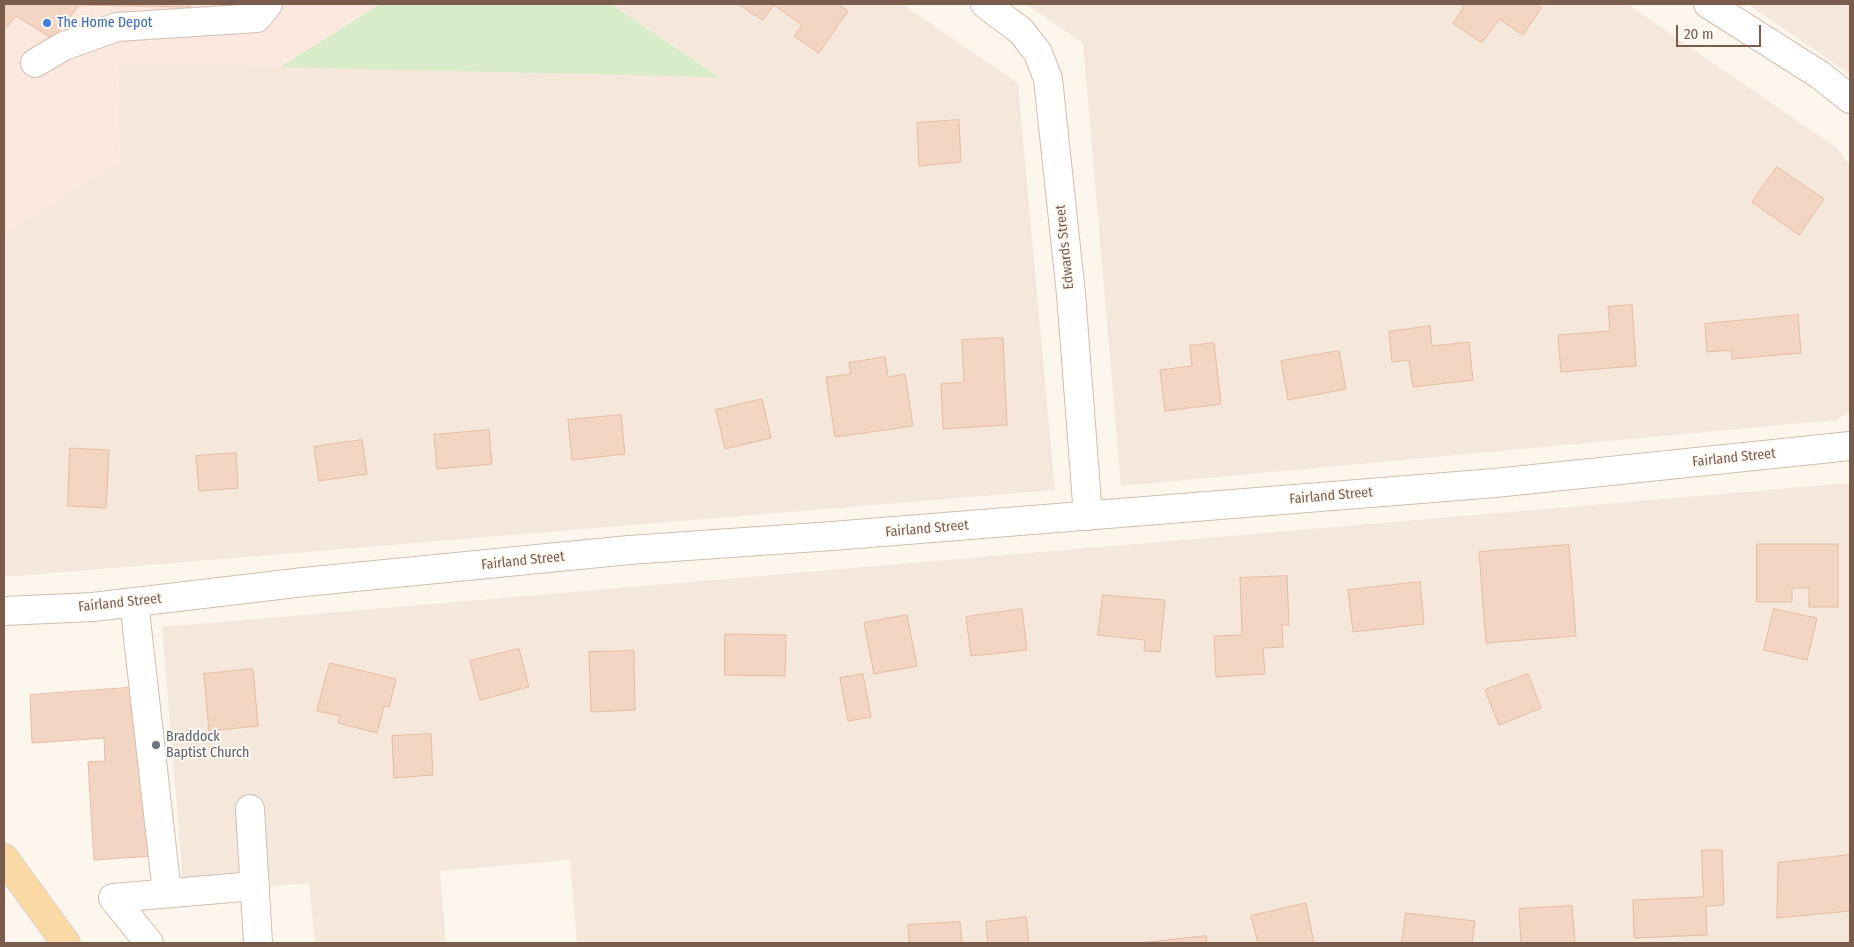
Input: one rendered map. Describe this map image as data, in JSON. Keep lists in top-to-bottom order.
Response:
{
  "streets": {
    "street": ["Edwards Street", "Fairland Street"]
  },
  "crossings": [
    ["Edwards Street", "Fairland Street"]
  ],
  "places": ["The Home Depot", "Braddock Baptist Church"],
  "scale_bar": "20 m"
}
